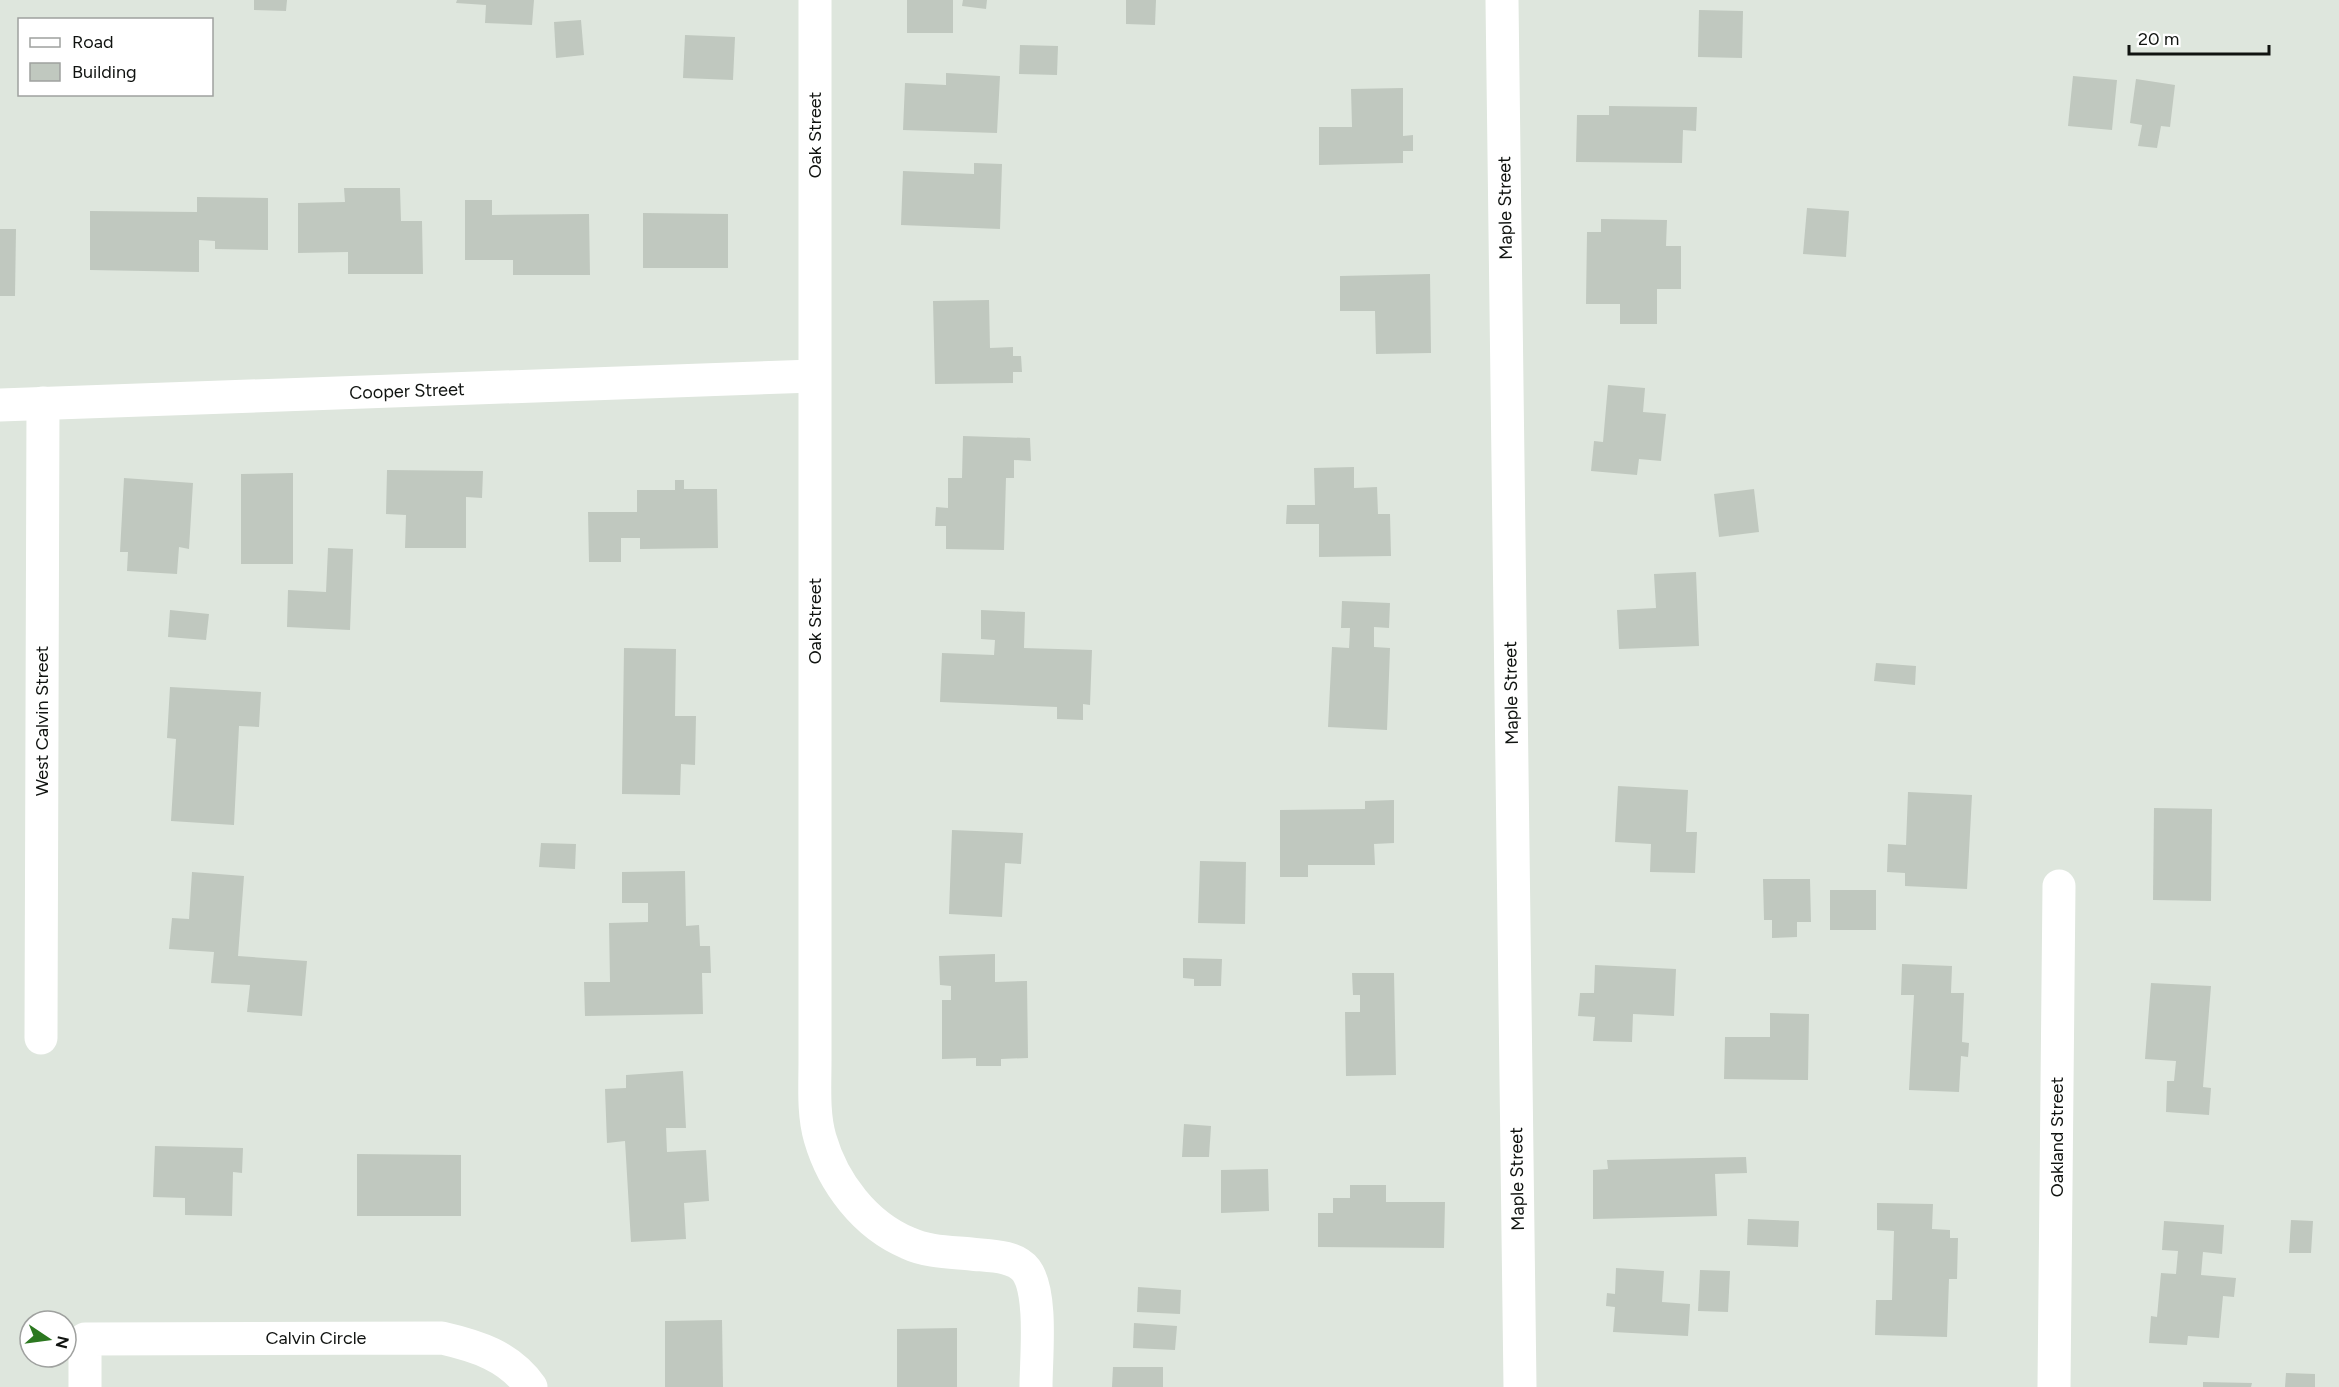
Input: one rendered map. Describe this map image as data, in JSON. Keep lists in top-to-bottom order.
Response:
{
  "streets": {
    "street": [
      "Oak Street",
      "Maple Street",
      "Cooper Street",
      "West Calvin Street",
      "Oakland Street",
      "Calvin Circle"
    ]
  },
  "crossings": [
    ["Oak Street", "Cooper Street"],
    ["Cooper Street", "West Calvin Street"]
  ],
  "legend": ["Road", "Building"],
  "scale_bar": "20 m",
  "north": "right"
}
